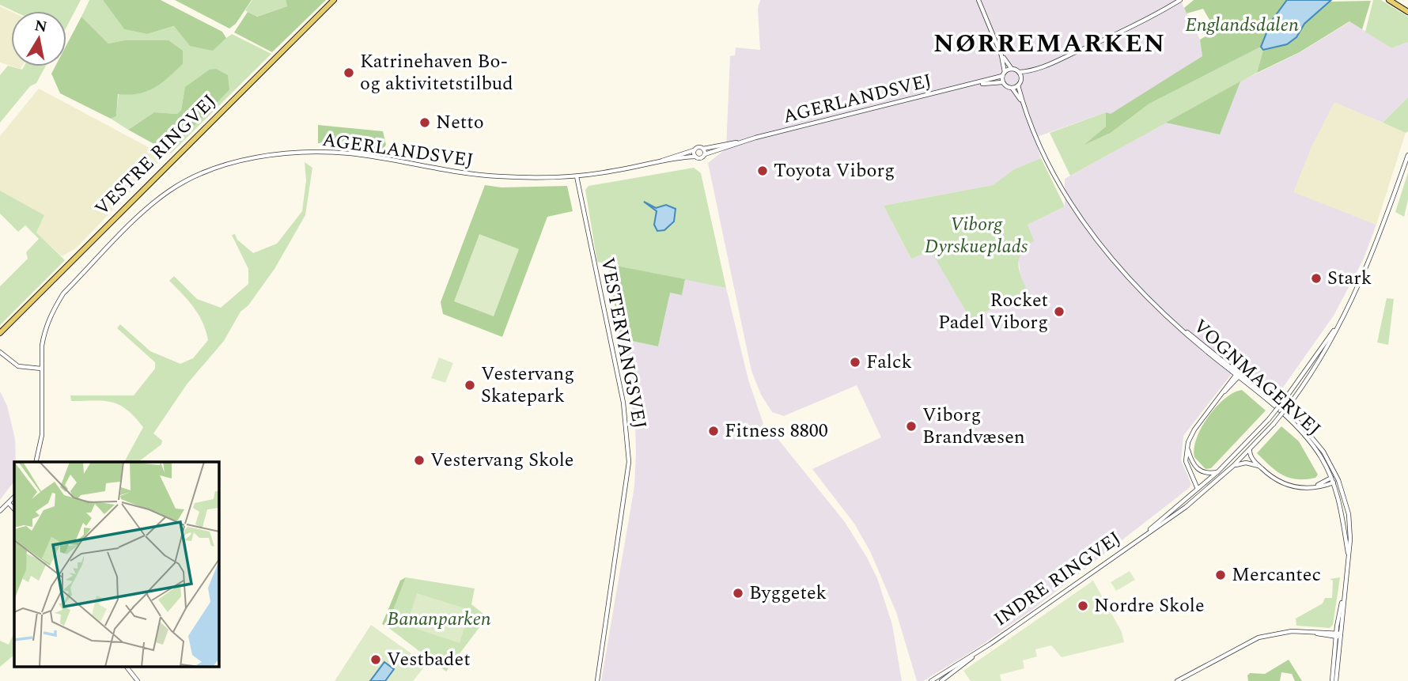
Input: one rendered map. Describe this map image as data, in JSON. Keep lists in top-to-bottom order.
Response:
{
  "streets": {
    "main road": ["VESTRE RINGVEJ"],
    "street": [
      "AGERLANDSVEJ",
      "VESTERVANGSVEJ",
      "VOGNMAGERVEJ",
      "INDRE RINGVEJ"
    ]
  },
  "crossings": [
    ["AGERLANDSVEJ", "VESTERVANGSVEJ"],
    ["AGERLANDSVEJ", "VOGNMAGERVEJ"]
  ],
  "districts": ["NØRREMARKEN"],
  "parks": ["Englandsdalen", "Viborg Dyrskueplads", "Bananparken"],
  "places": [
    "Katrinehaven Bo- og aktivitetstilbud",
    "Netto",
    "Toyota Viborg",
    "Stark",
    "Rocket Padel Viborg",
    "Falck",
    "Vestervang Skatepark",
    "Viborg Brandvæsen",
    "Fitness 8800",
    "Vestervang Skole",
    "Mercantec",
    "Byggetek",
    "Nordre Skole",
    "Vestbadet"
  ],
  "north": "top"
}
